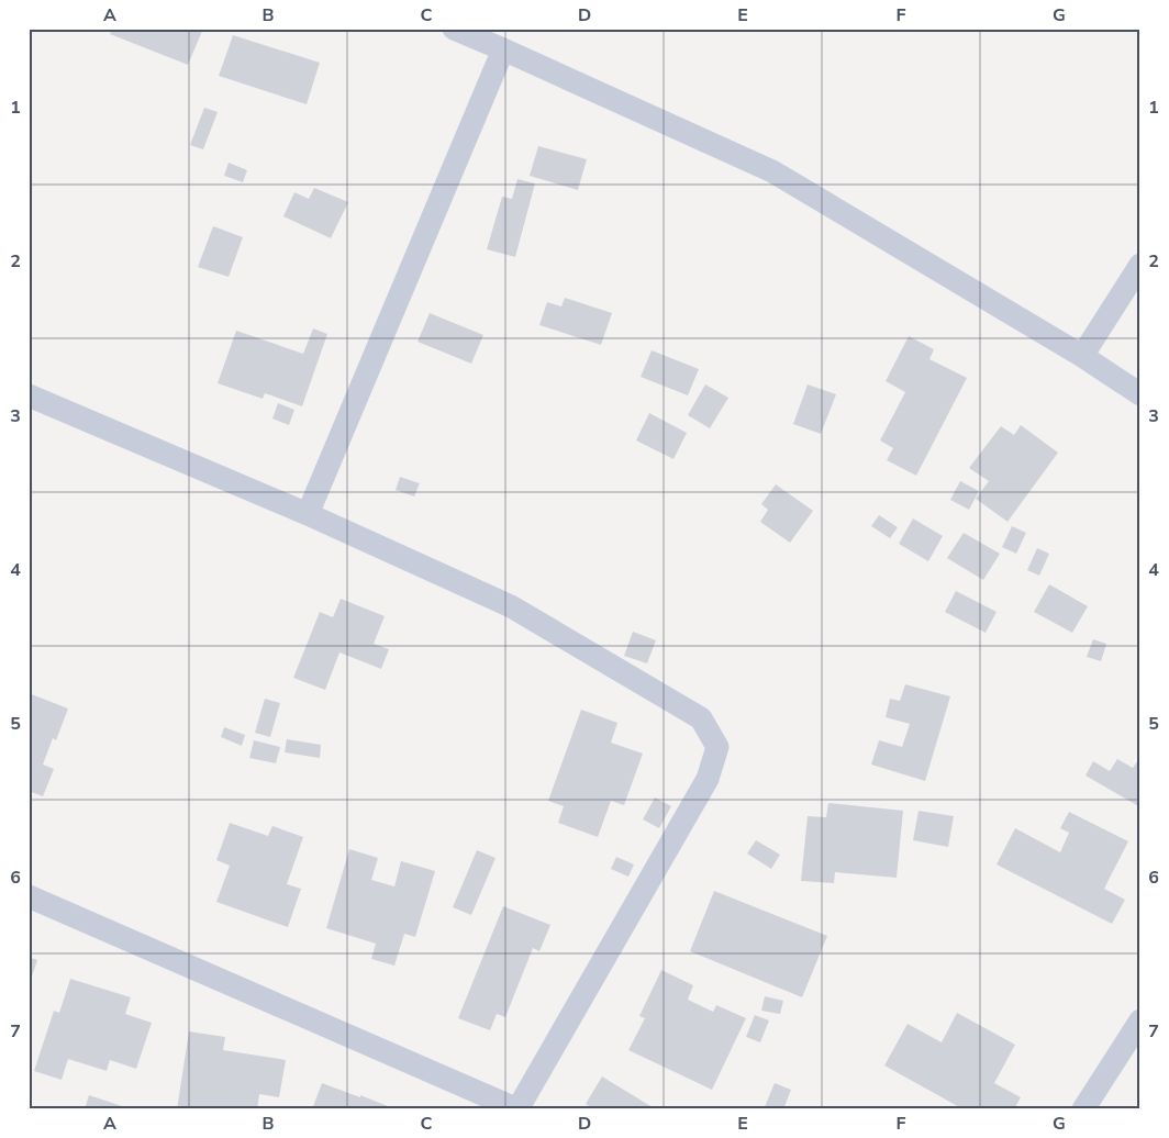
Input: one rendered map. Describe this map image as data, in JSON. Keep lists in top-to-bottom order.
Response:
{
  "grid": {
    "columns": [
      "A",
      "B",
      "C",
      "D",
      "E",
      "F",
      "G"
    ],
    "rows": [
      "1",
      "2",
      "3",
      "4",
      "5",
      "6",
      "7"
    ]
  }
}
